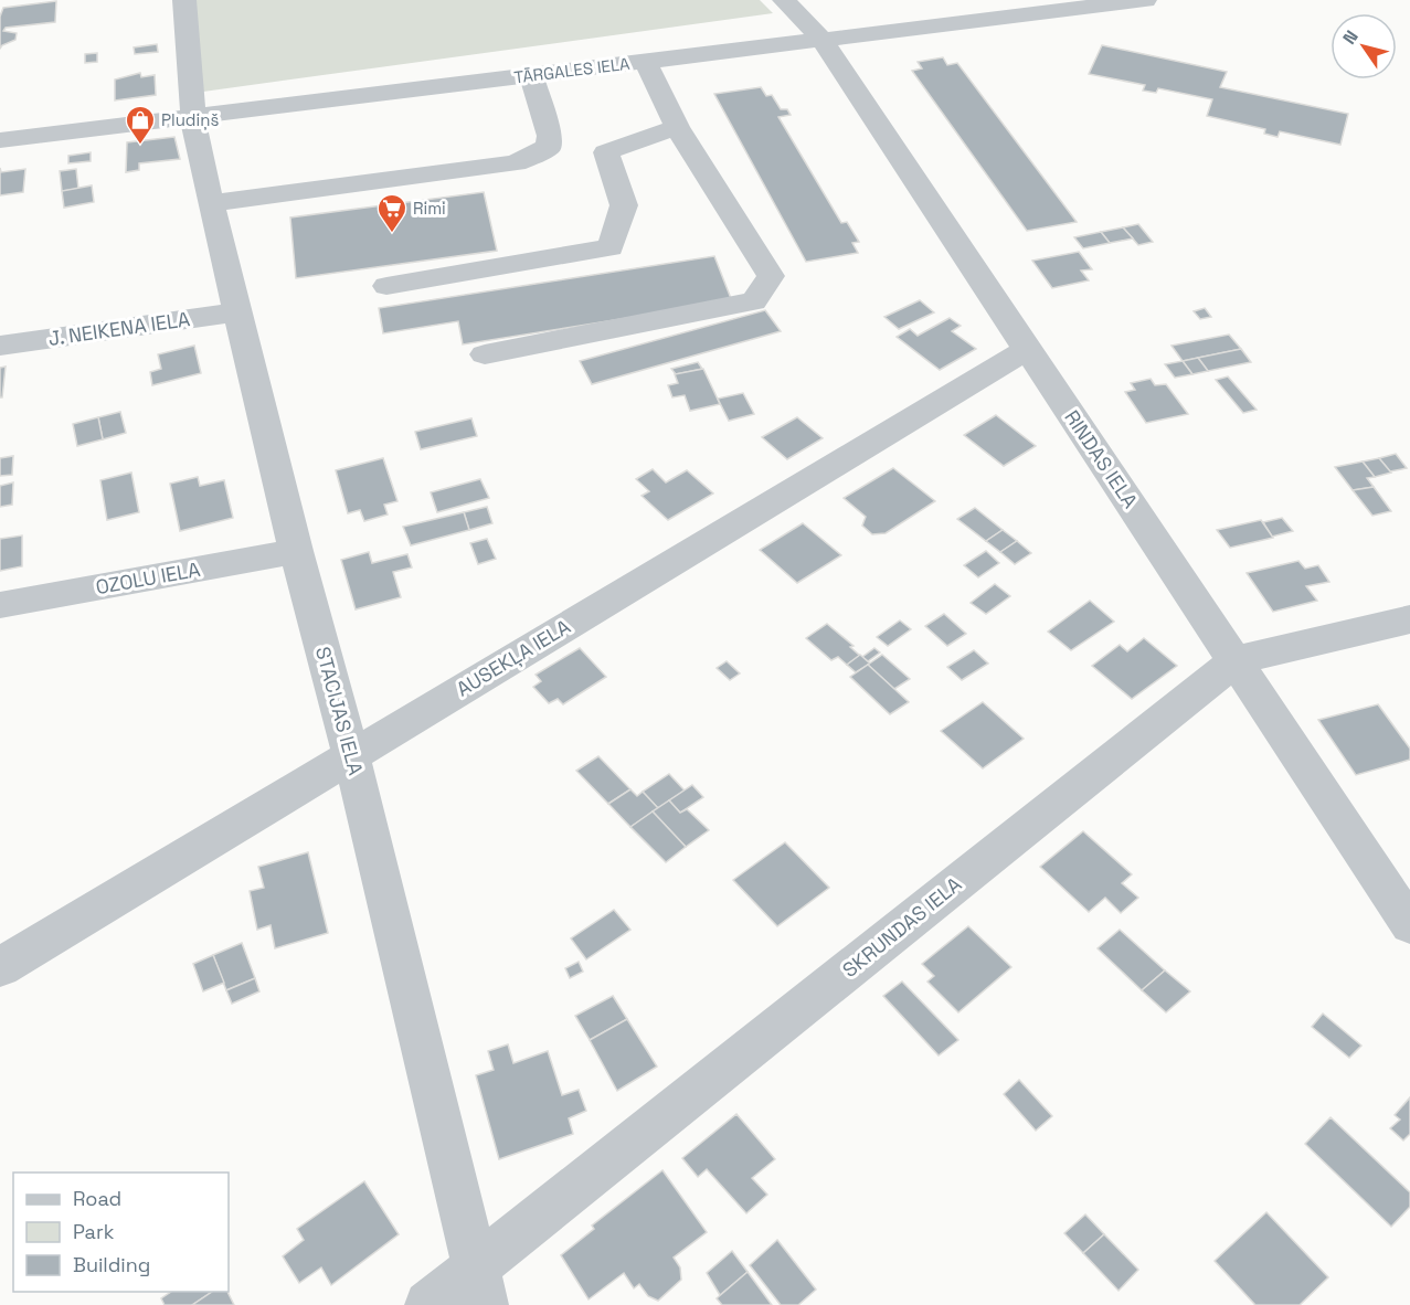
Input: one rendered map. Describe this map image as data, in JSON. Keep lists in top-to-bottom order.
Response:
{
  "streets": {
    "street": [
      "TĀRGALES IELA",
      "J. NEIKENA IELA",
      "RINDAS IELA",
      "OZOLU IELA",
      "AUSEKĻA IELA",
      "STACIJAS IELA",
      "SKRUNDAS IELA"
    ]
  },
  "crossings": [
    ["TĀRGALES IELA", "RINDAS IELA"],
    ["TĀRGALES IELA", "STACIJAS IELA"],
    ["J. NEIKENA IELA", "STACIJAS IELA"],
    ["RINDAS IELA", "AUSEKĻA IELA"],
    ["RINDAS IELA", "SKRUNDAS IELA"],
    ["OZOLU IELA", "STACIJAS IELA"],
    ["AUSEKĻA IELA", "STACIJAS IELA"],
    ["STACIJAS IELA", "SKRUNDAS IELA"]
  ],
  "places": {
    "shop": ["Pludiņš"],
    "supermarket": ["Rimi"]
  },
  "legend": ["Road", "Park", "Building"],
  "north": "top left"
}
